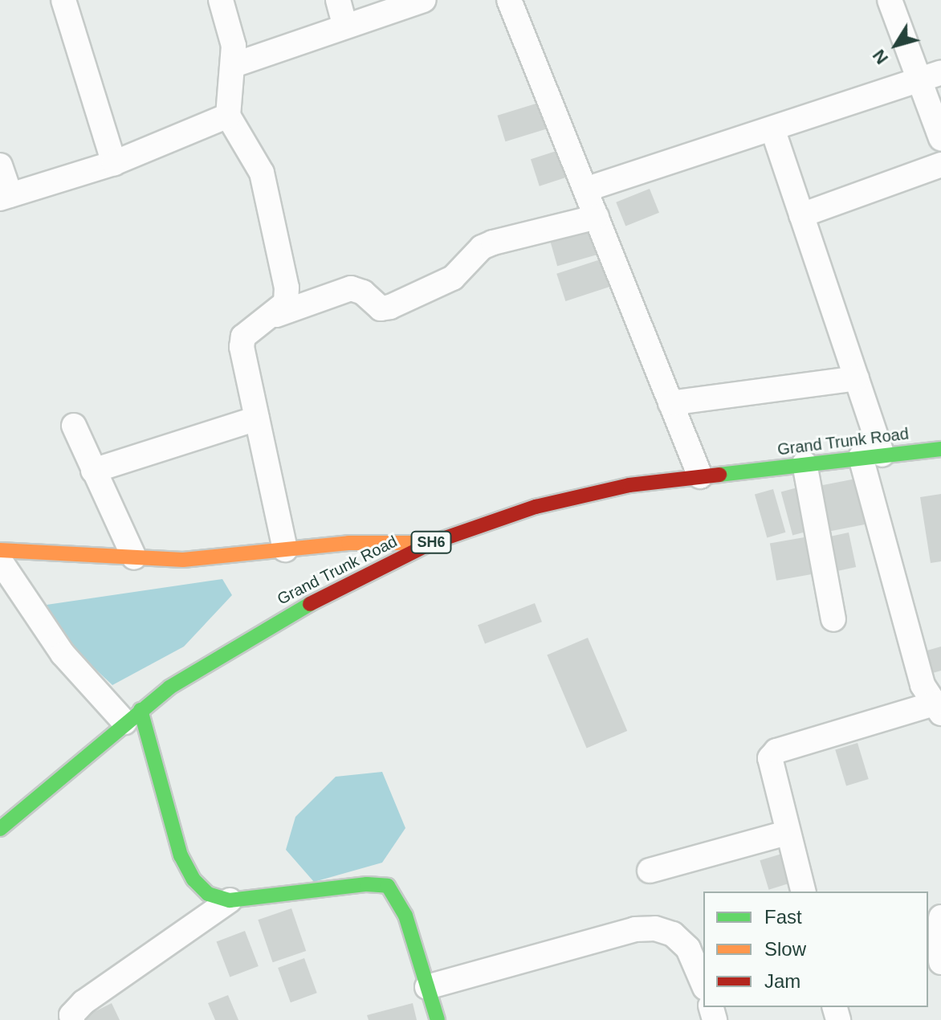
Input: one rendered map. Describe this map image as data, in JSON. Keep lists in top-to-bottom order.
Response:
{
  "streets": {
    "main road": ["Grand Trunk Road", "SH6"]
  },
  "legend": ["Fast", "Slow", "Jam"],
  "north": "bottom left"
}
